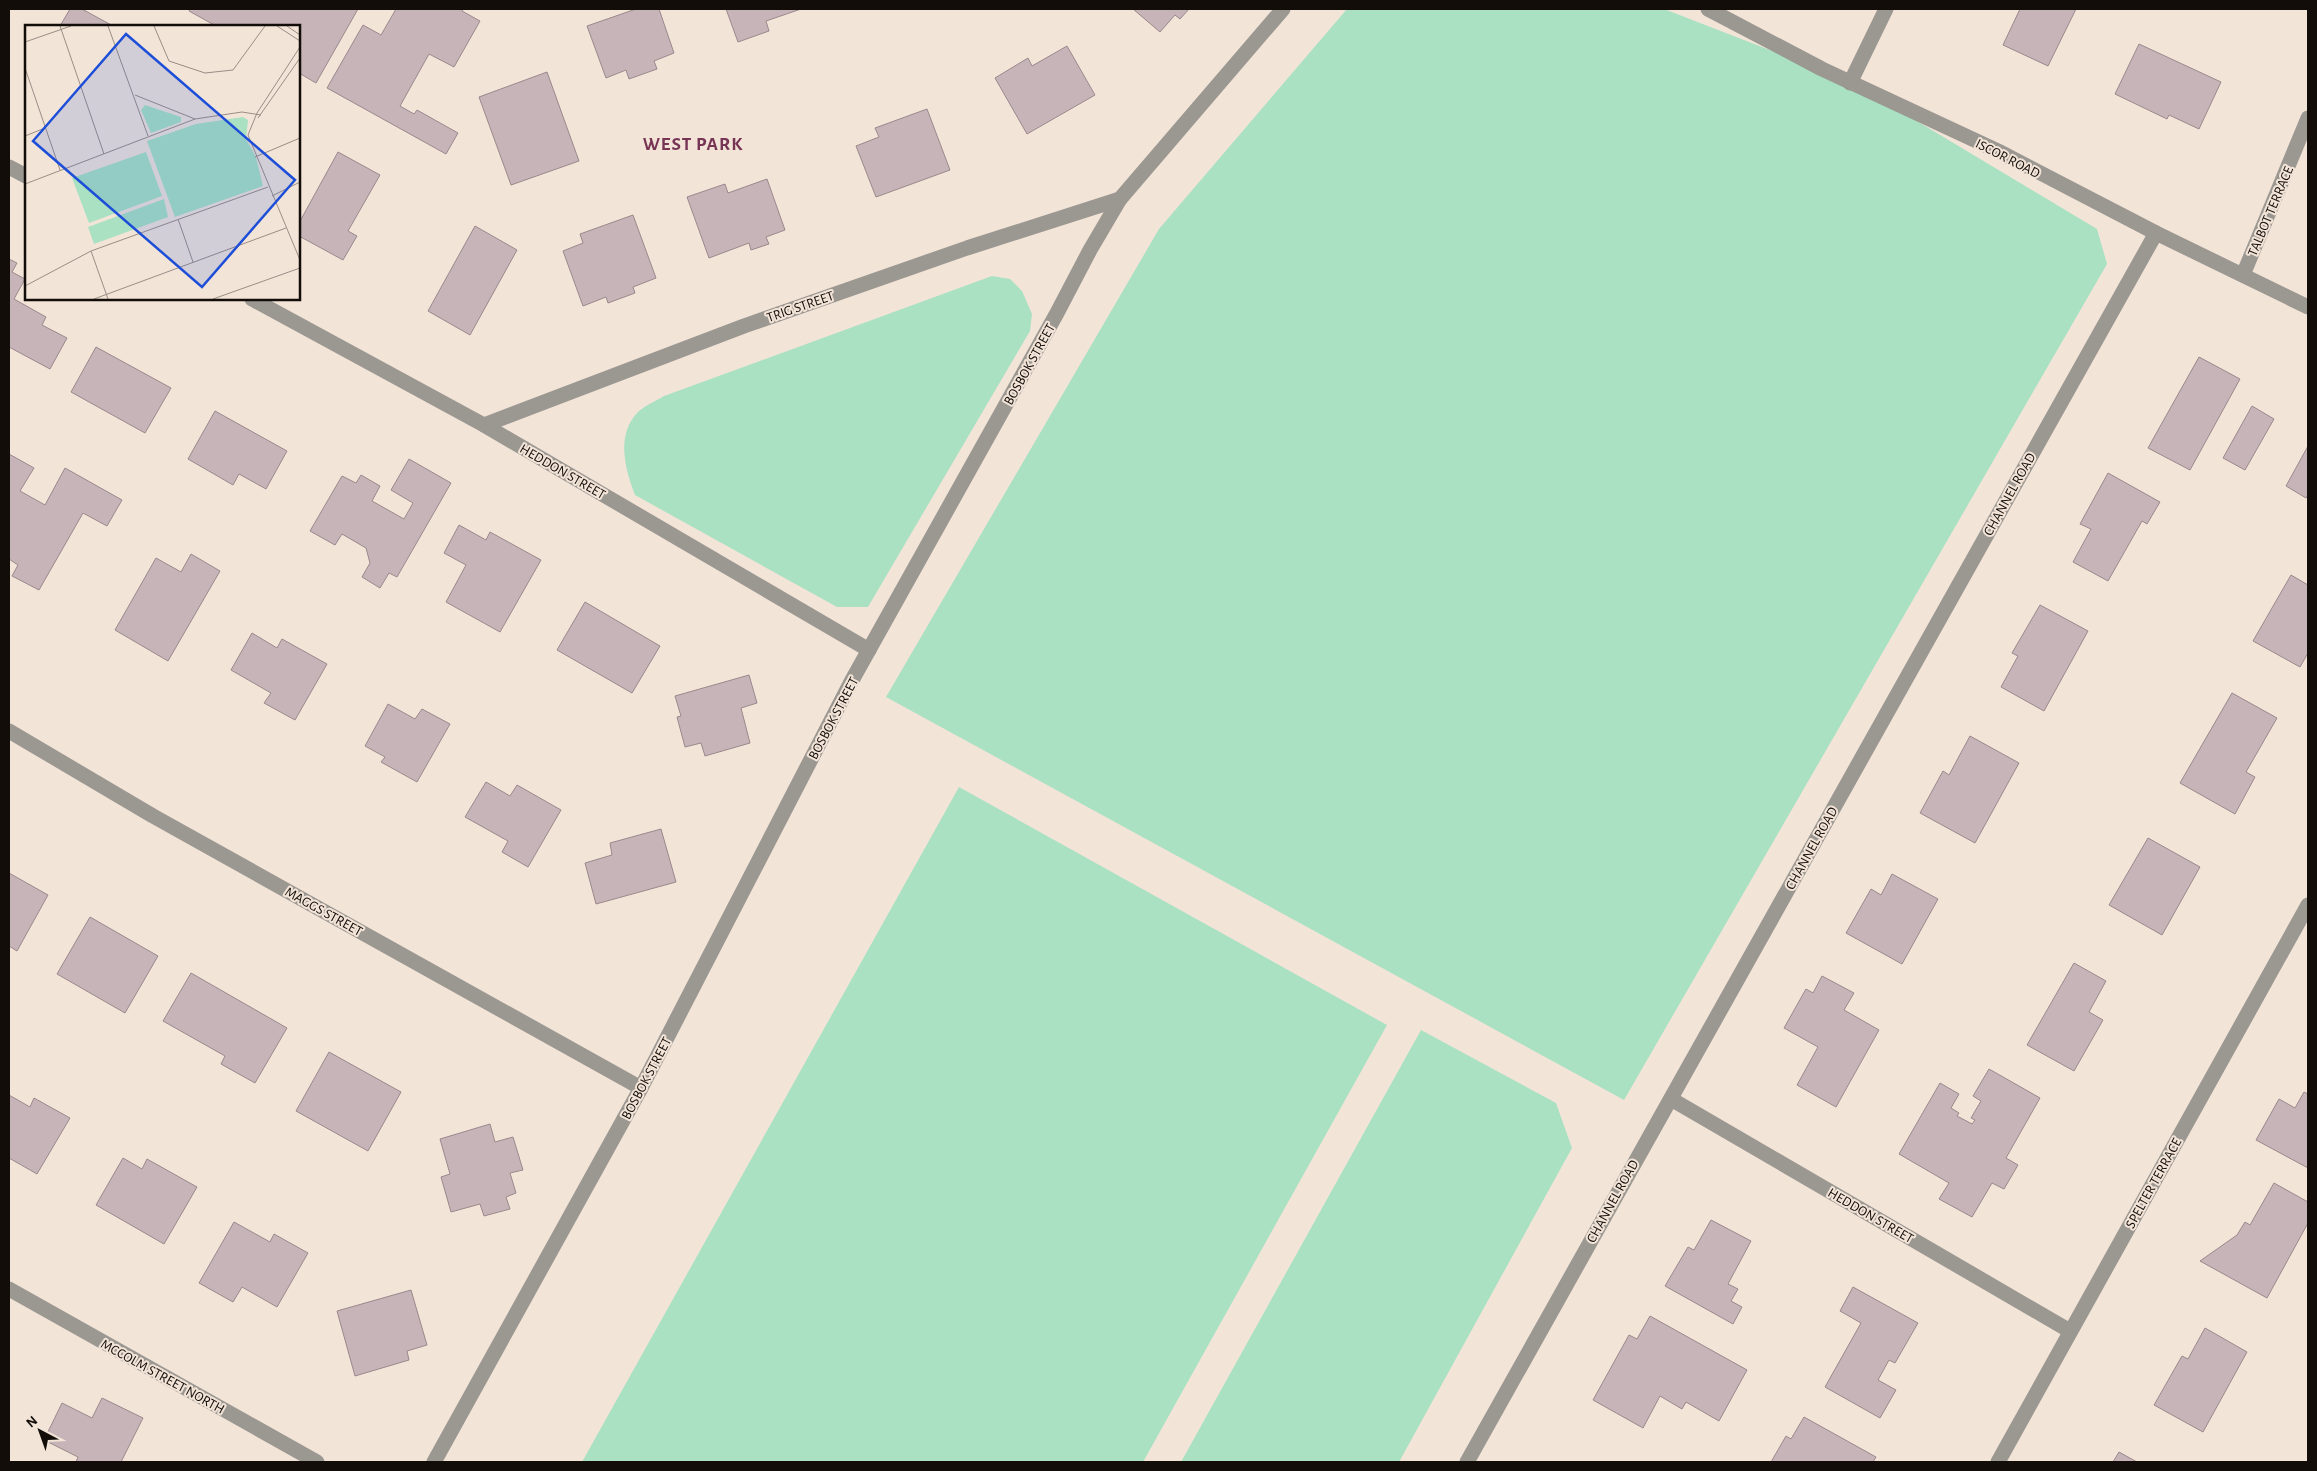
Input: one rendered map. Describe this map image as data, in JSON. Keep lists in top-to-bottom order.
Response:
{
  "streets": {
    "street": [
      "ISCOR ROAD",
      "TALBOT TERRACE",
      "TRIG STREET",
      "BOSBOK STREET",
      "HEDDON STREET",
      "CHANNEL ROAD",
      "MAGGS STREET",
      "SPELTER TERRACE",
      "MCCOLM STREET NORTH"
    ]
  },
  "crossings": [
    ["ISCOR ROAD", "TALBOT TERRACE"],
    ["ISCOR ROAD", "CHANNEL ROAD"],
    ["TRIG STREET", "BOSBOK STREET"],
    ["TRIG STREET", "HEDDON STREET"],
    ["BOSBOK STREET", "HEDDON STREET"],
    ["BOSBOK STREET", "MAGGS STREET"],
    ["HEDDON STREET", "CHANNEL ROAD"],
    ["HEDDON STREET", "SPELTER TERRACE"]
  ],
  "districts": ["WEST PARK"],
  "north": "top left"
}
